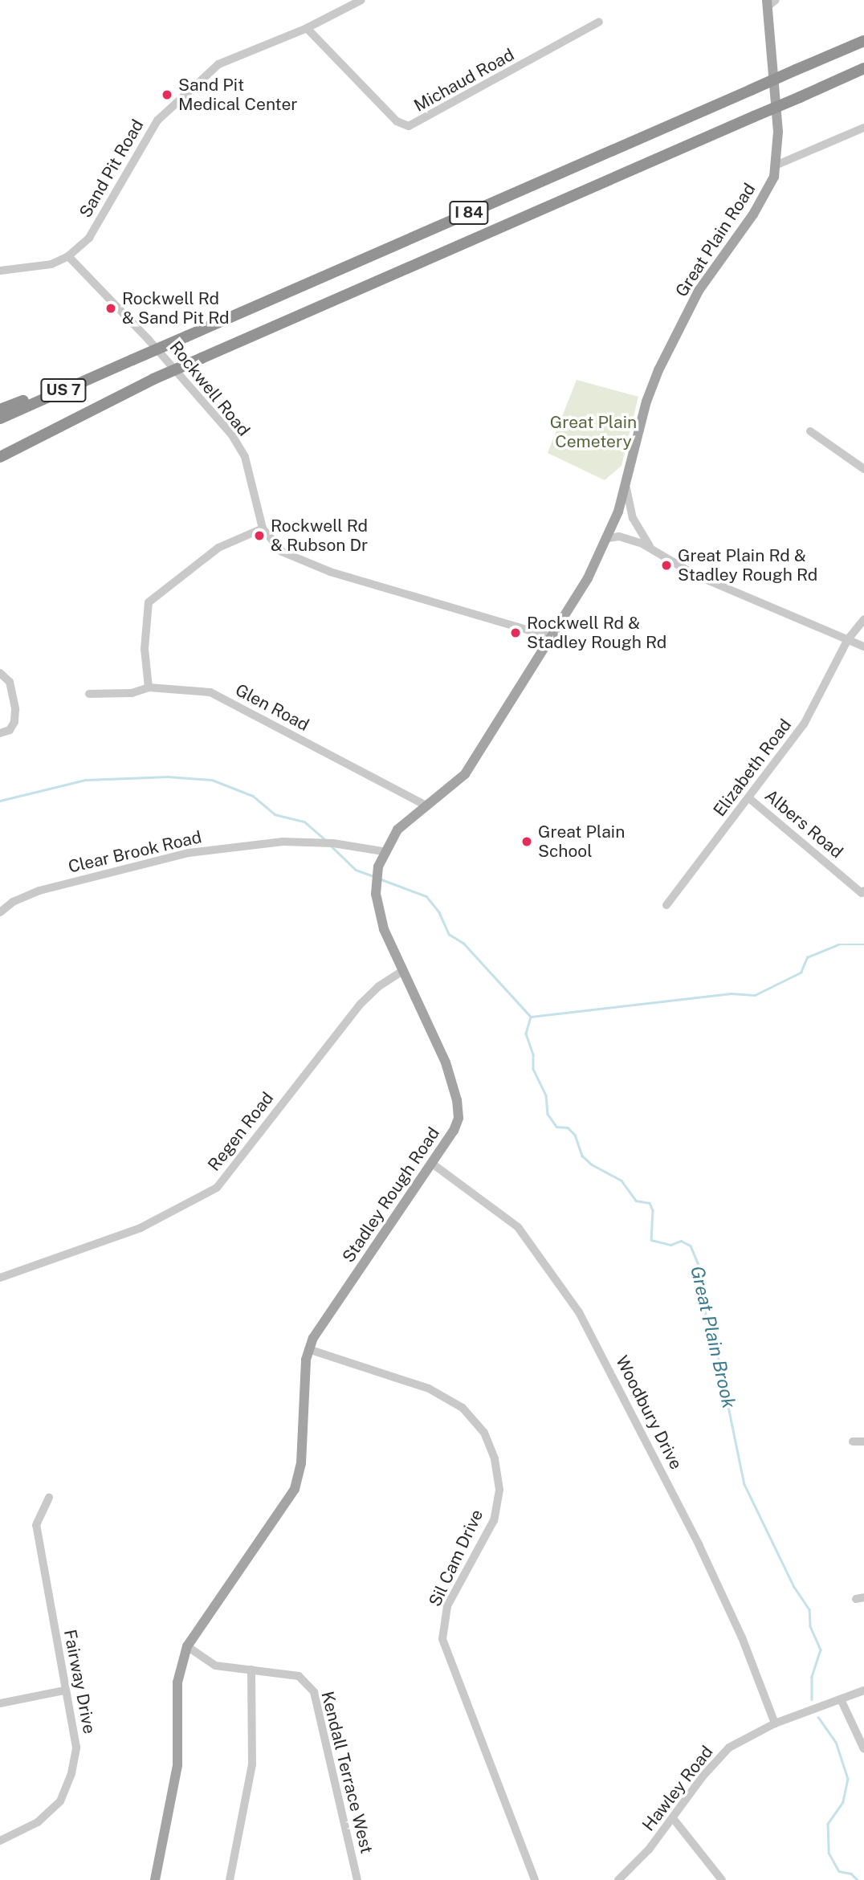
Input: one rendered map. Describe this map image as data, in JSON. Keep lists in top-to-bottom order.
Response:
{
  "streets": {
    "highway": ["I 84", "US 7"],
    "main road": ["Great Plain Road", "Stadley Rough Road"],
    "street": [
      "Michaud Road",
      "Sand Pit Road",
      "Rockwell Road",
      "Glen Road",
      "Elizabeth Road",
      "Albers Road",
      "Clear Brook Road",
      "Regen Road",
      "Woodbury Drive",
      "Sil Cam Drive",
      "Fairway Drive",
      "Kendall Terrace West",
      "Hawley Road"
    ]
  },
  "crossings": [
    ["Michaud Road", "Sand Pit Road"],
    ["Sand Pit Road", "Rockwell Road"],
    ["I 84", "US 7"],
    ["Great Plain Road", "Elizabeth Road"],
    ["Great Plain Road", "Stadley Rough Road"],
    ["Rockwell Road", "Stadley Rough Road"],
    ["Glen Road", "Stadley Rough Road"],
    ["Elizabeth Road", "Albers Road"],
    ["Clear Brook Road", "Stadley Rough Road"],
    ["Regen Road", "Stadley Rough Road"],
    ["Stadley Rough Road", "Woodbury Drive"],
    ["Stadley Rough Road", "Sil Cam Drive"],
    ["Woodbury Drive", "Hawley Road"]
  ],
  "water": ["Great Plain Brook"],
  "parks": ["Great Plain Cemetery"],
  "places": [
    "Sand Pit Medical Center",
    "Rockwell Rd & Sand Pit Rd",
    "Rockwell Rd & Rubson Dr",
    "Great Plain Rd & Stadley Rough Rd",
    "Rockwell Rd & Stadley Rough Rd",
    "Great Plain School"
  ]
}
